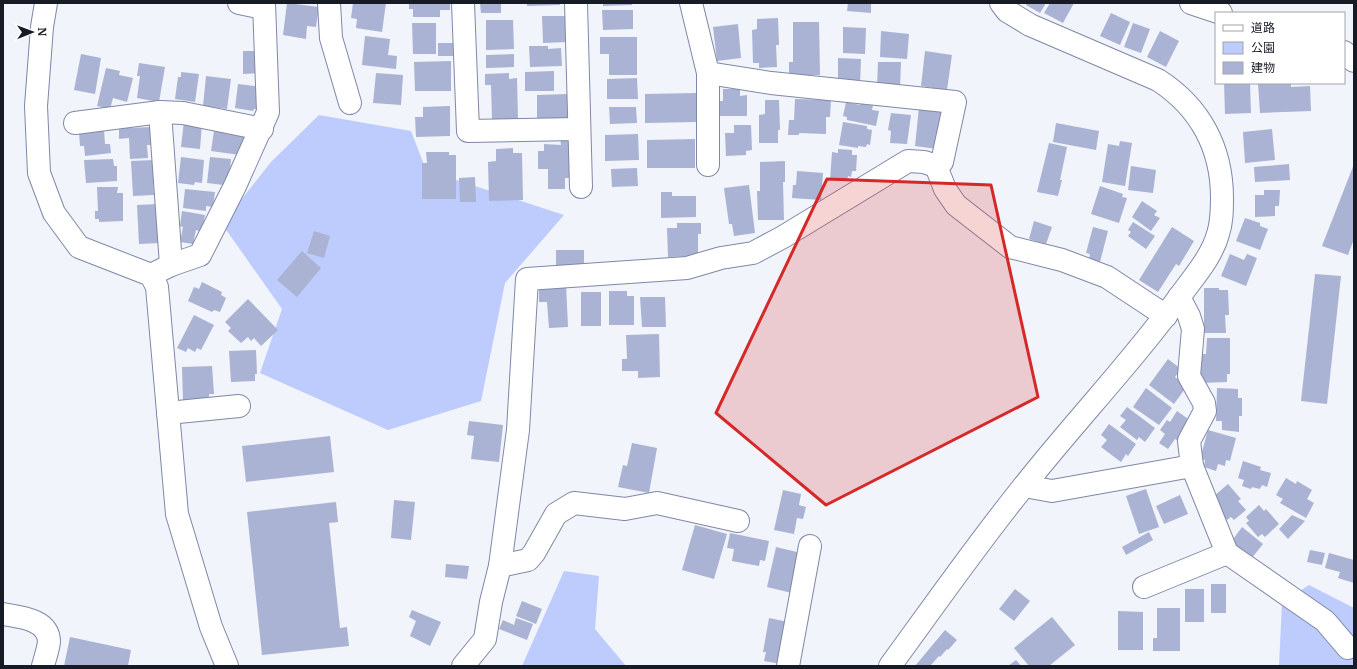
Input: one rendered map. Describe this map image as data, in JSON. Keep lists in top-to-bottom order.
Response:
{
  "legend": ["道路", "公園", "建物"],
  "north": "right"
}
